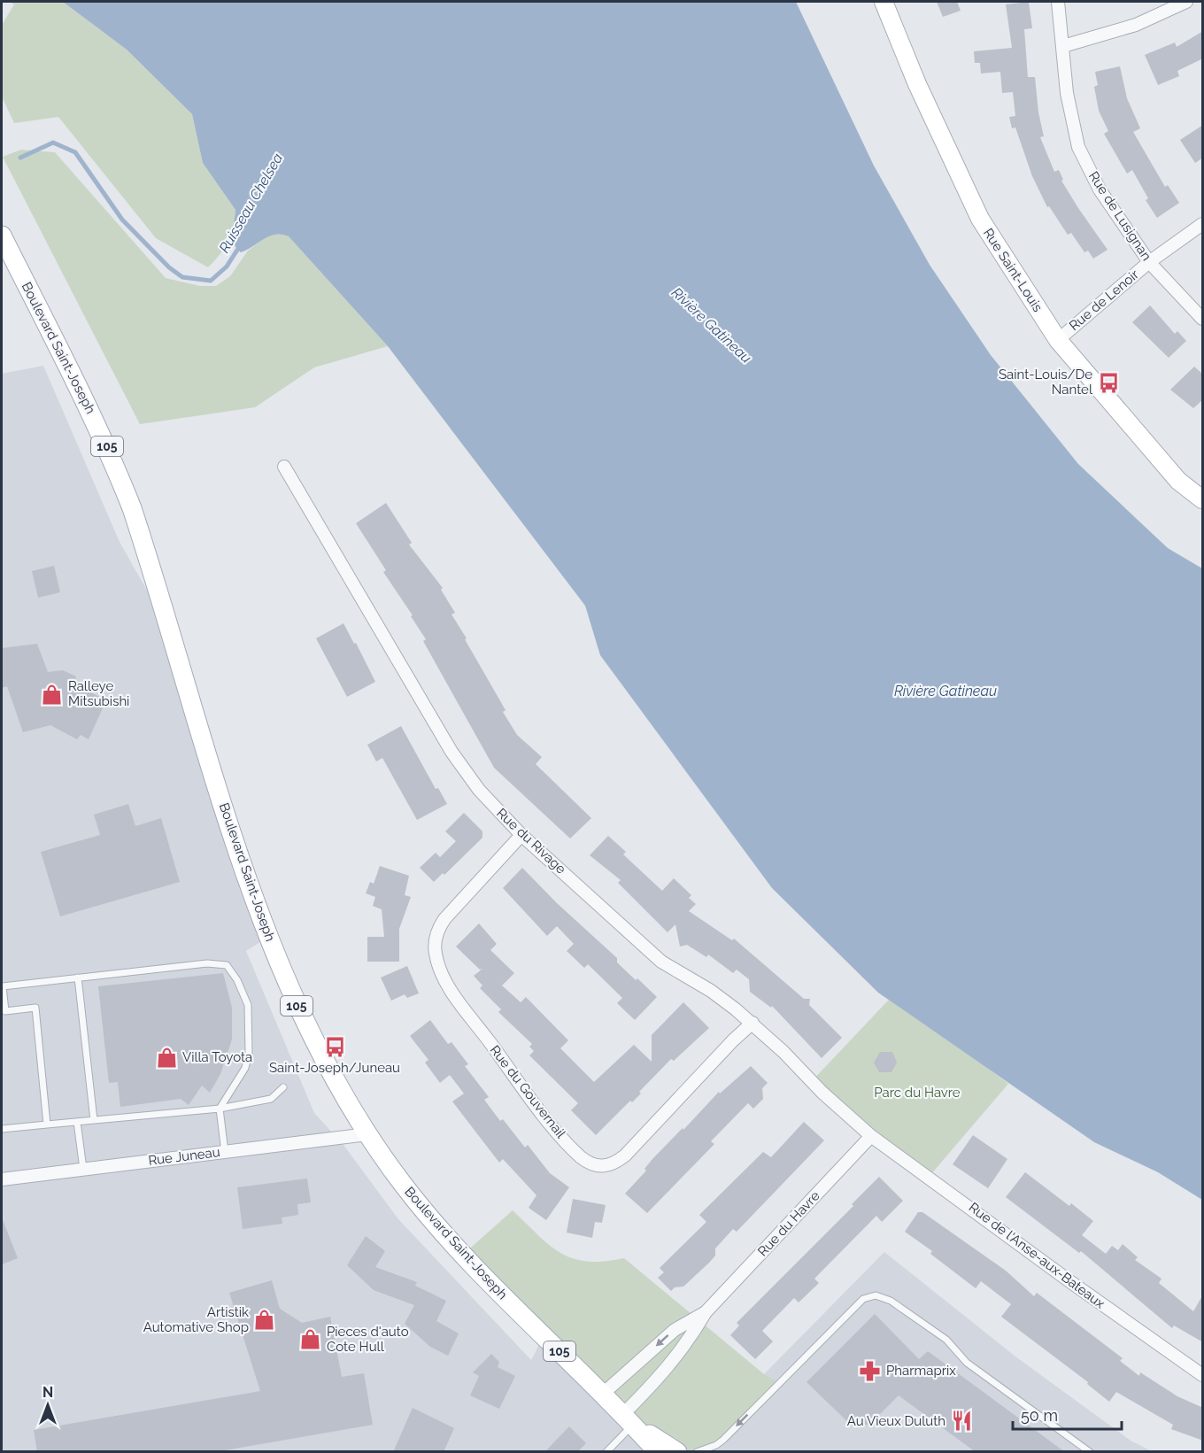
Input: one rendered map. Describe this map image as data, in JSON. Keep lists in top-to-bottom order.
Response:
{
  "streets": {
    "main road": ["Rue Saint-Louis", "Boulevard Saint-Joseph", "105"],
    "street": [
      "Rue de Lusignan",
      "Rue de Lenoir",
      "Rue du Rivage",
      "Rue du Gouvernail",
      "Rue Juneau",
      "Rue du Havre",
      "Rue de l'Anse-aux-Bateaux"
    ]
  },
  "crossings": [
    ["Rue de Lusignan", "Rue de Lenoir"],
    ["Rue Saint-Louis", "Rue de Lenoir"],
    ["Boulevard Saint-Joseph", "Rue Juneau"],
    ["Boulevard Saint-Joseph", "Rue du Havre"],
    ["Rue du Rivage", "Rue du Gouvernail"],
    ["Rue du Rivage", "Rue du Havre"],
    ["Rue du Rivage", "Rue de l'Anse-aux-Bateaux"],
    ["Rue du Havre", "Rue de l'Anse-aux-Bateaux"]
  ],
  "water": ["Ruisseau Chelsea", "Rivière Gatineau"],
  "parks": ["Parc du Havre"],
  "places": {
    "bus stop": ["Saint-Louis/De Nantel", "Saint-Joseph/Juneau"],
    "shop": [
      "Ralleye Mitsubishi",
      "Villa Toyota",
      "Artistik Automative Shop",
      "Pieces d'auto Cote Hull"
    ],
    "pharmacy": ["Pharmaprix"],
    "restaurant": ["Au Vieux Duluth"]
  },
  "scale_bar": "50 m",
  "north": "top"
}
